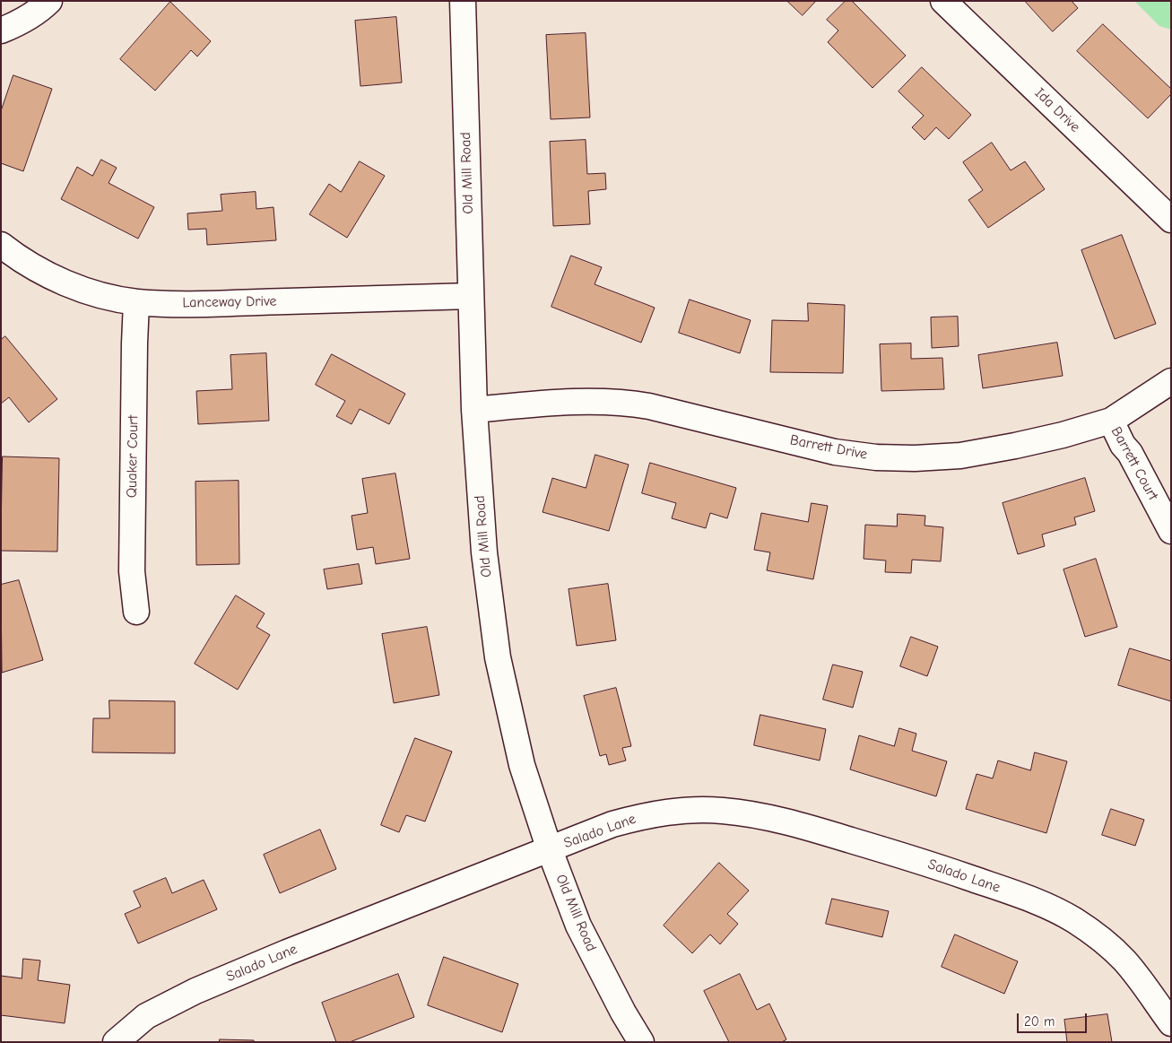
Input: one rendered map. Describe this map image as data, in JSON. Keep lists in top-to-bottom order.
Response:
{
  "streets": {
    "street": [
      "Ida Drive",
      "Old Mill Road",
      "Lanceway Drive",
      "Barrett Drive",
      "Quaker Court",
      "Barrett Court",
      "Salado Lane"
    ]
  },
  "crossings": [
    ["Old Mill Road", "Lanceway Drive"],
    ["Old Mill Road", "Barrett Drive"],
    ["Old Mill Road", "Salado Lane"],
    ["Lanceway Drive", "Quaker Court"],
    ["Barrett Drive", "Barrett Court"]
  ],
  "scale_bar": "20 m"
}
